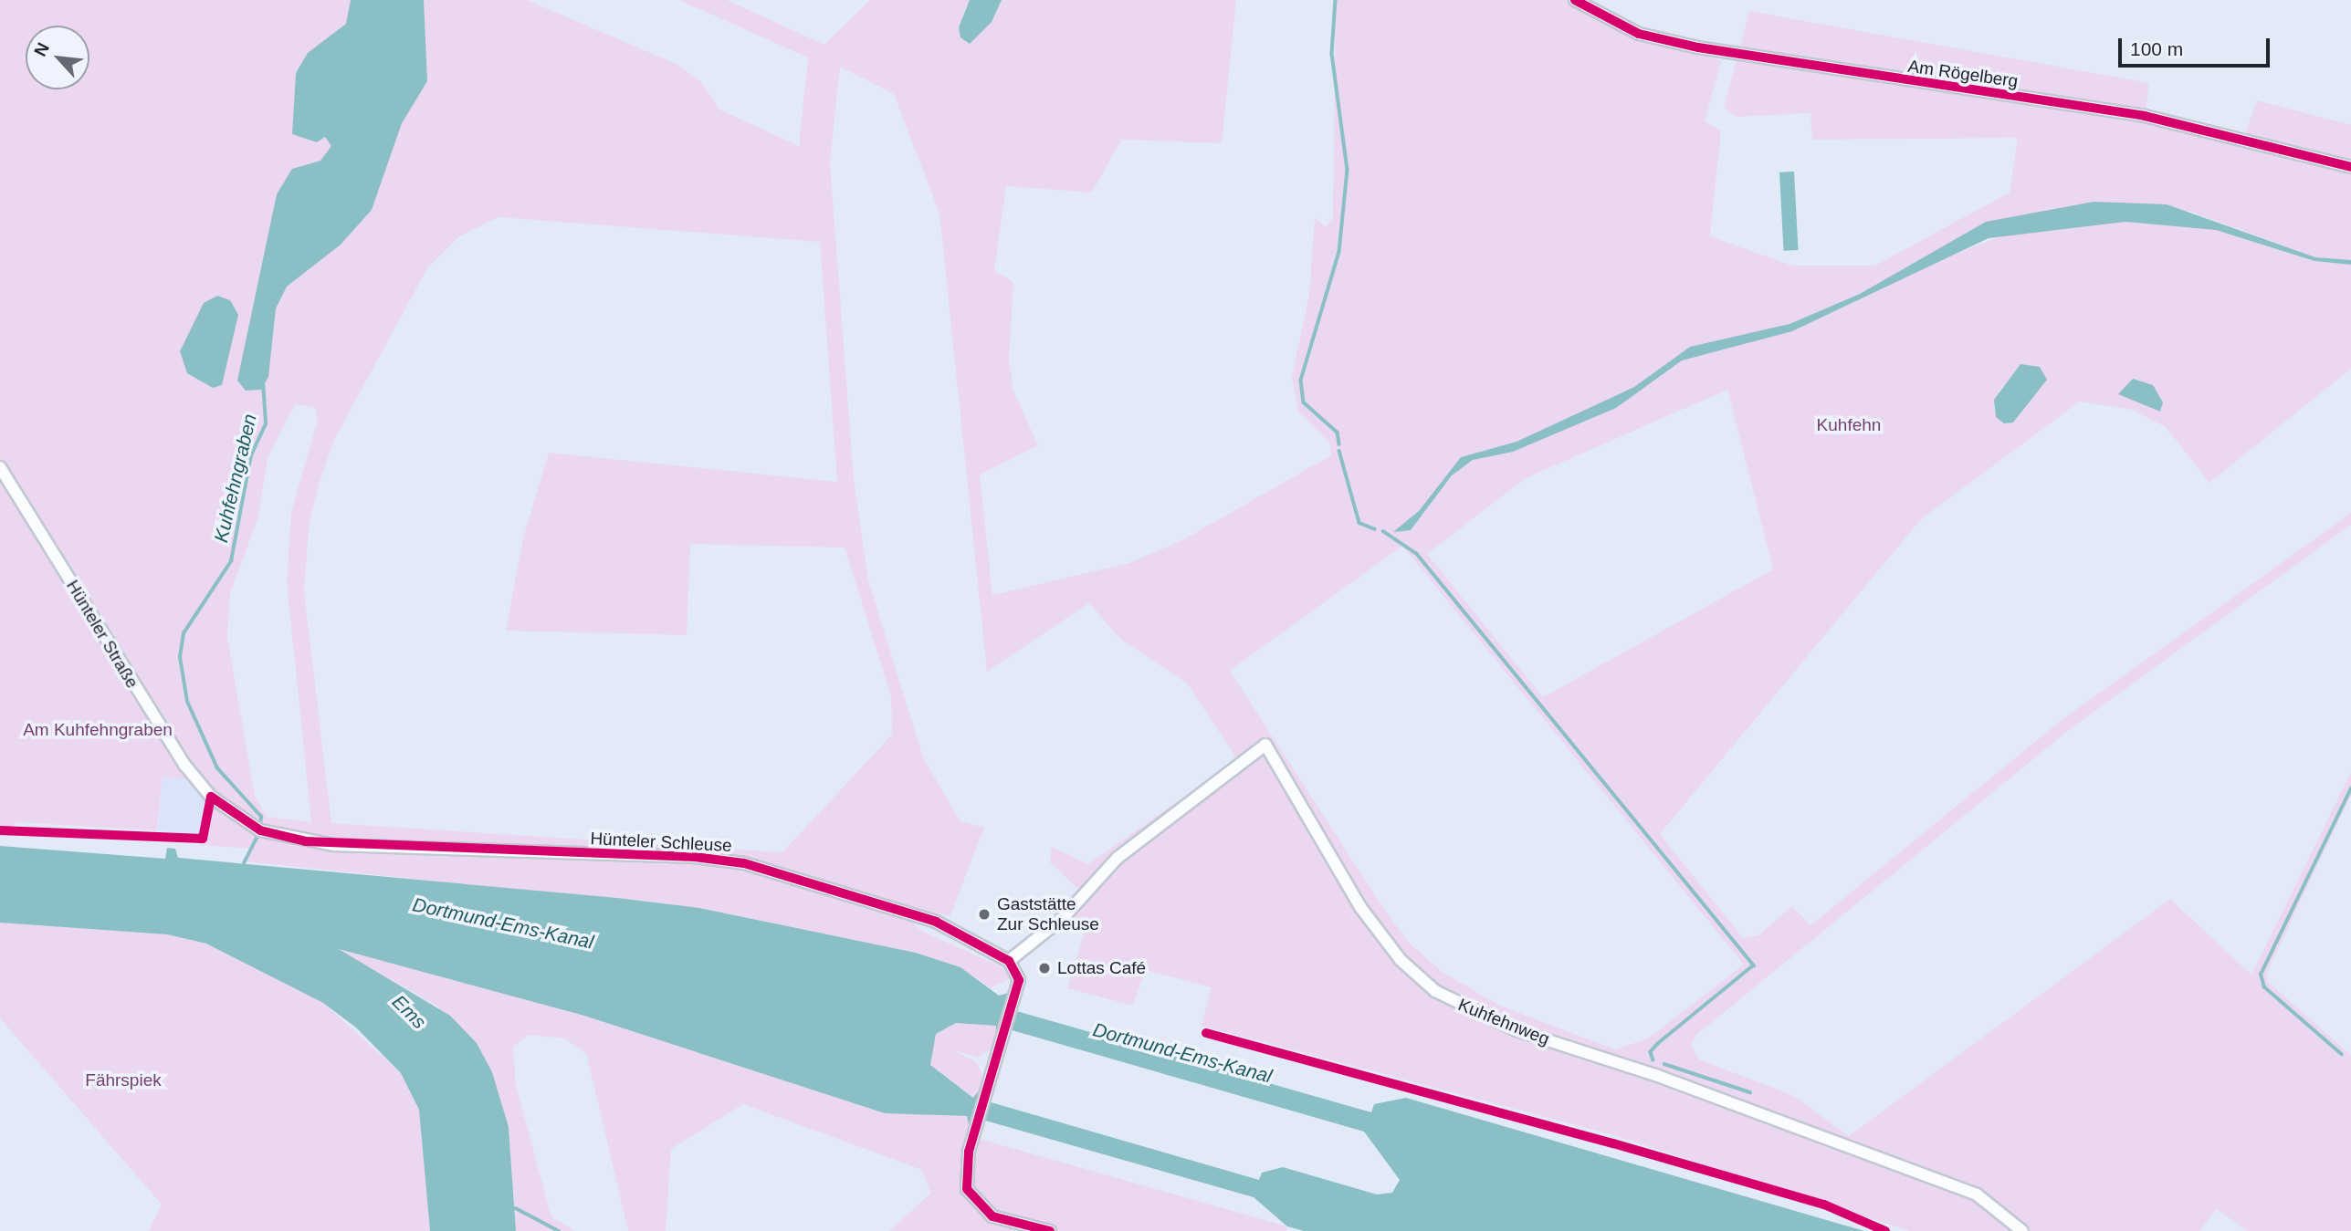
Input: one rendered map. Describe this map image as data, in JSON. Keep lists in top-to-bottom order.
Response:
{
  "streets": {
    "street": [
      "Am Rögelberg",
      "Hünteler Straße",
      "Hünteler Schleuse",
      "Kuhfehnweg"
    ]
  },
  "crossings": [
    ["Hünteler Straße", "Hünteler Schleuse"],
    ["Hünteler Schleuse", "Kuhfehnweg"]
  ],
  "water": ["Kuhfehngraben", "Dortmund-Ems-Kanal", "Ems"],
  "parks": ["Kuhfehn", "Am Kuhfehngraben", "Fährspiek"],
  "places": ["Gaststätte Zur Schleuse", "Lottas Café"],
  "scale_bar": "100 m",
  "north": "top left"
}
